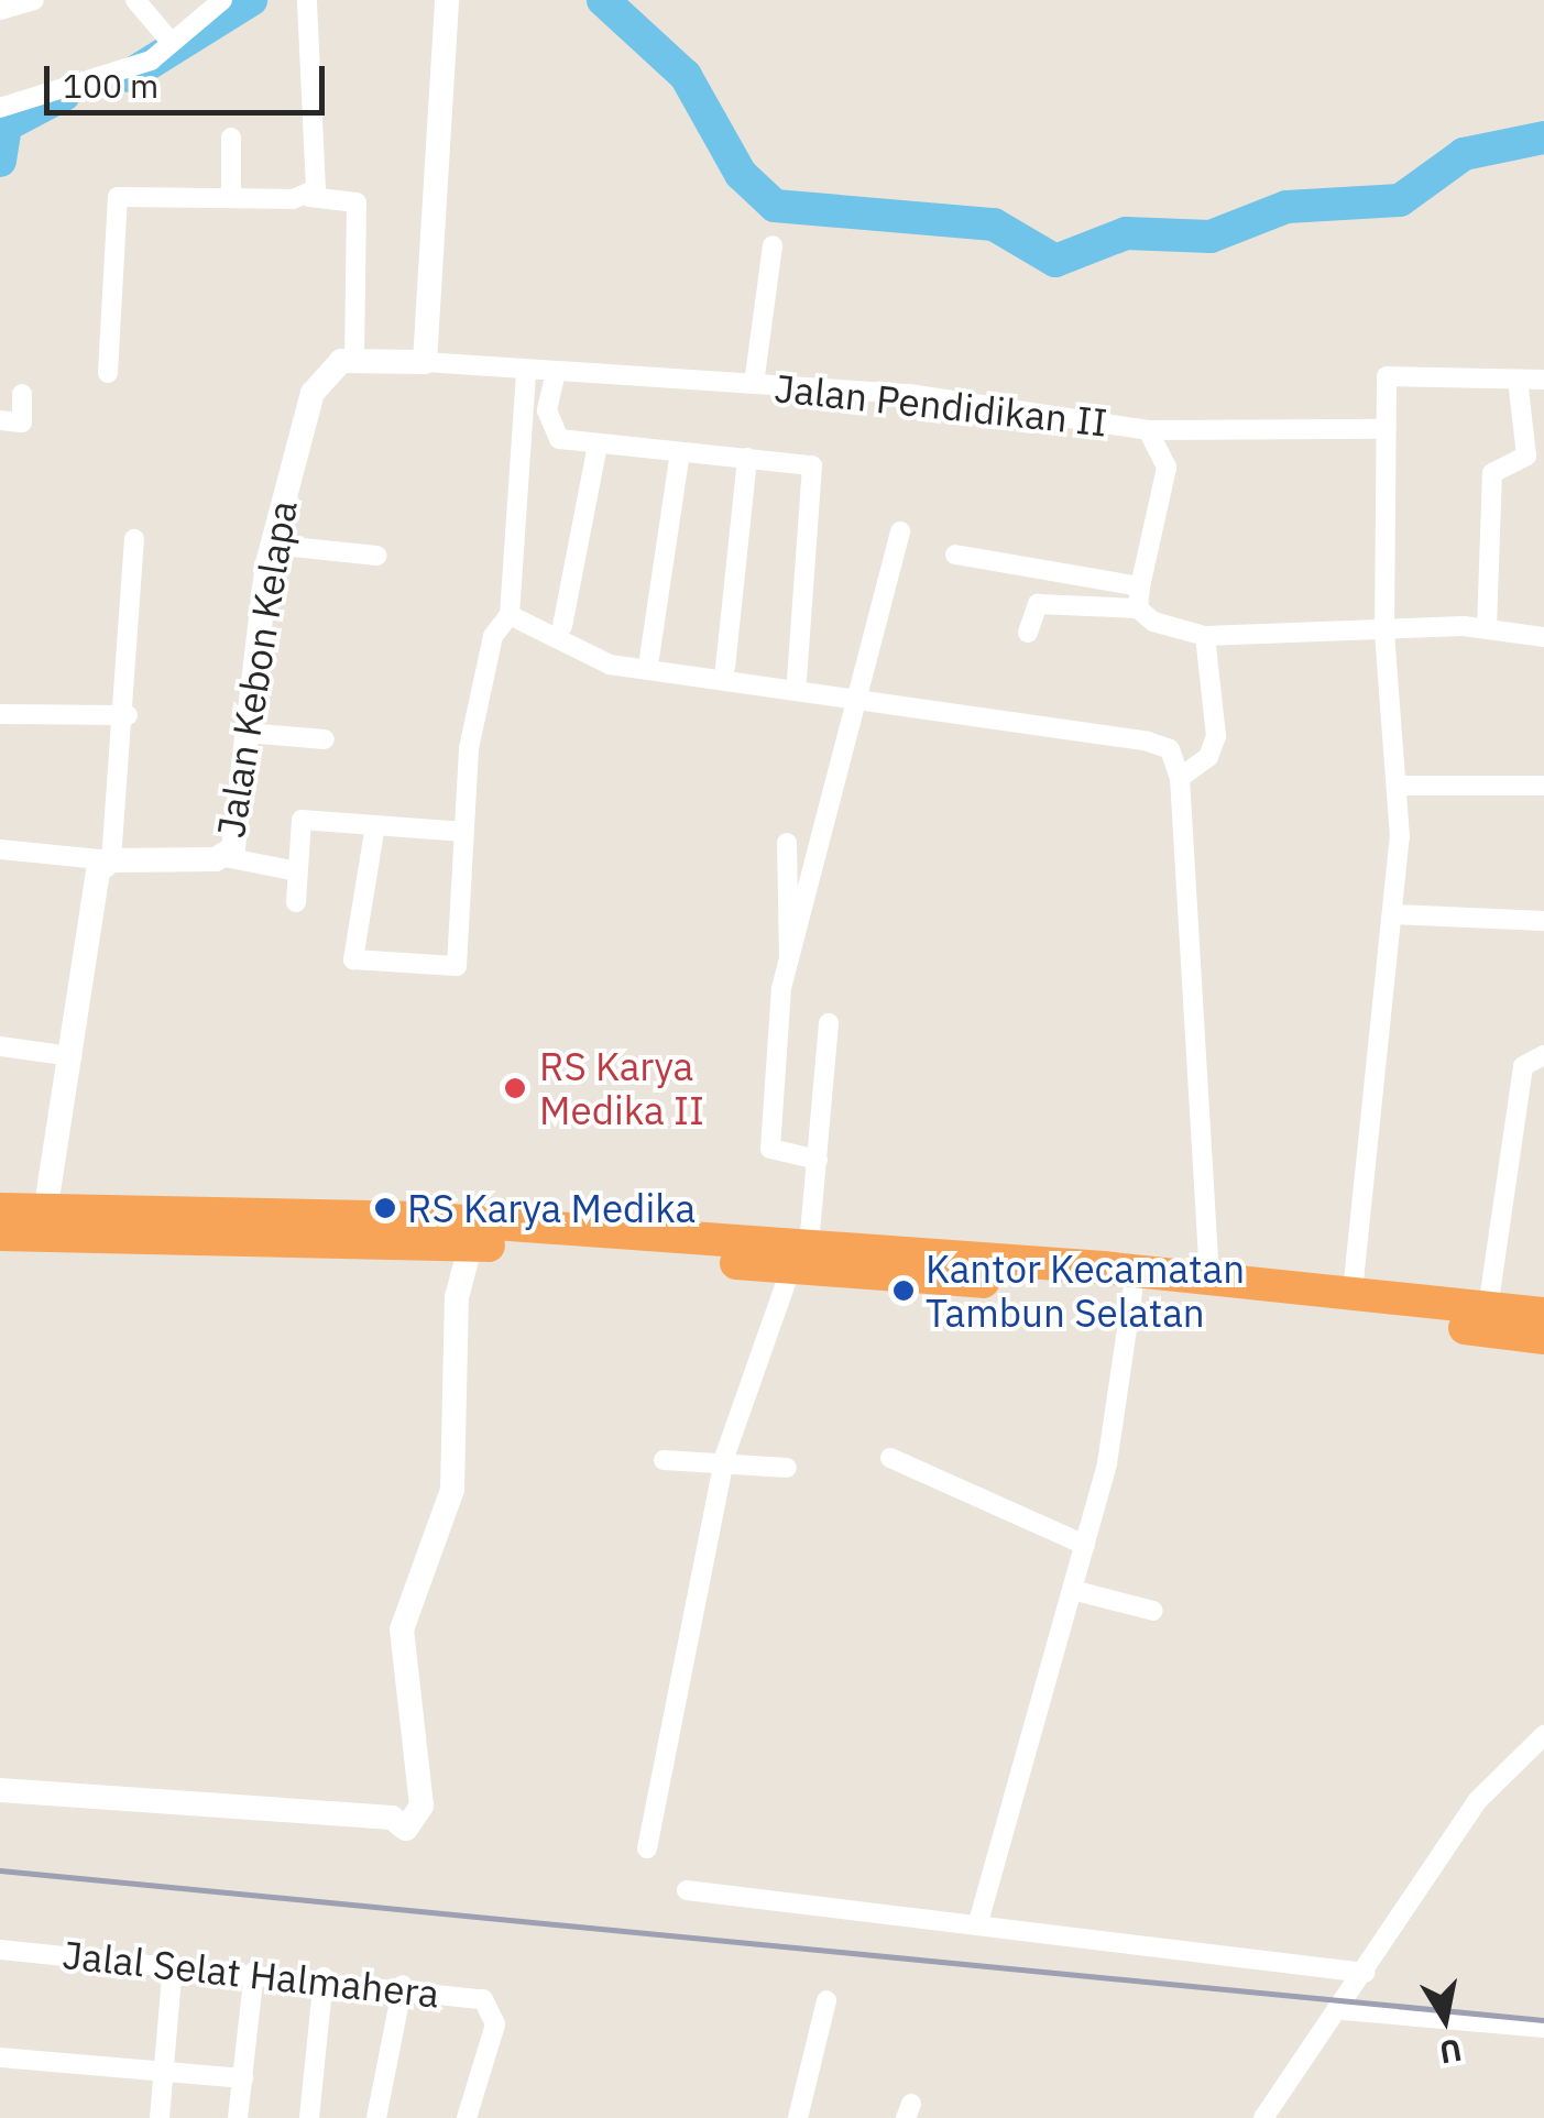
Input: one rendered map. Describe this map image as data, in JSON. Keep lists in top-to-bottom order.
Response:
{
  "streets": {
    "street": ["Jalan Pendidikan II", "Jalan Kebon Kelapa", "Jalal Selat Halmahera"]
  },
  "places": ["RS Karya Medika II", "RS Karya Medika", "Kantor Kecamatan Tambun Selatan"],
  "scale_bar": "100 m",
  "north": "bottom"
}
